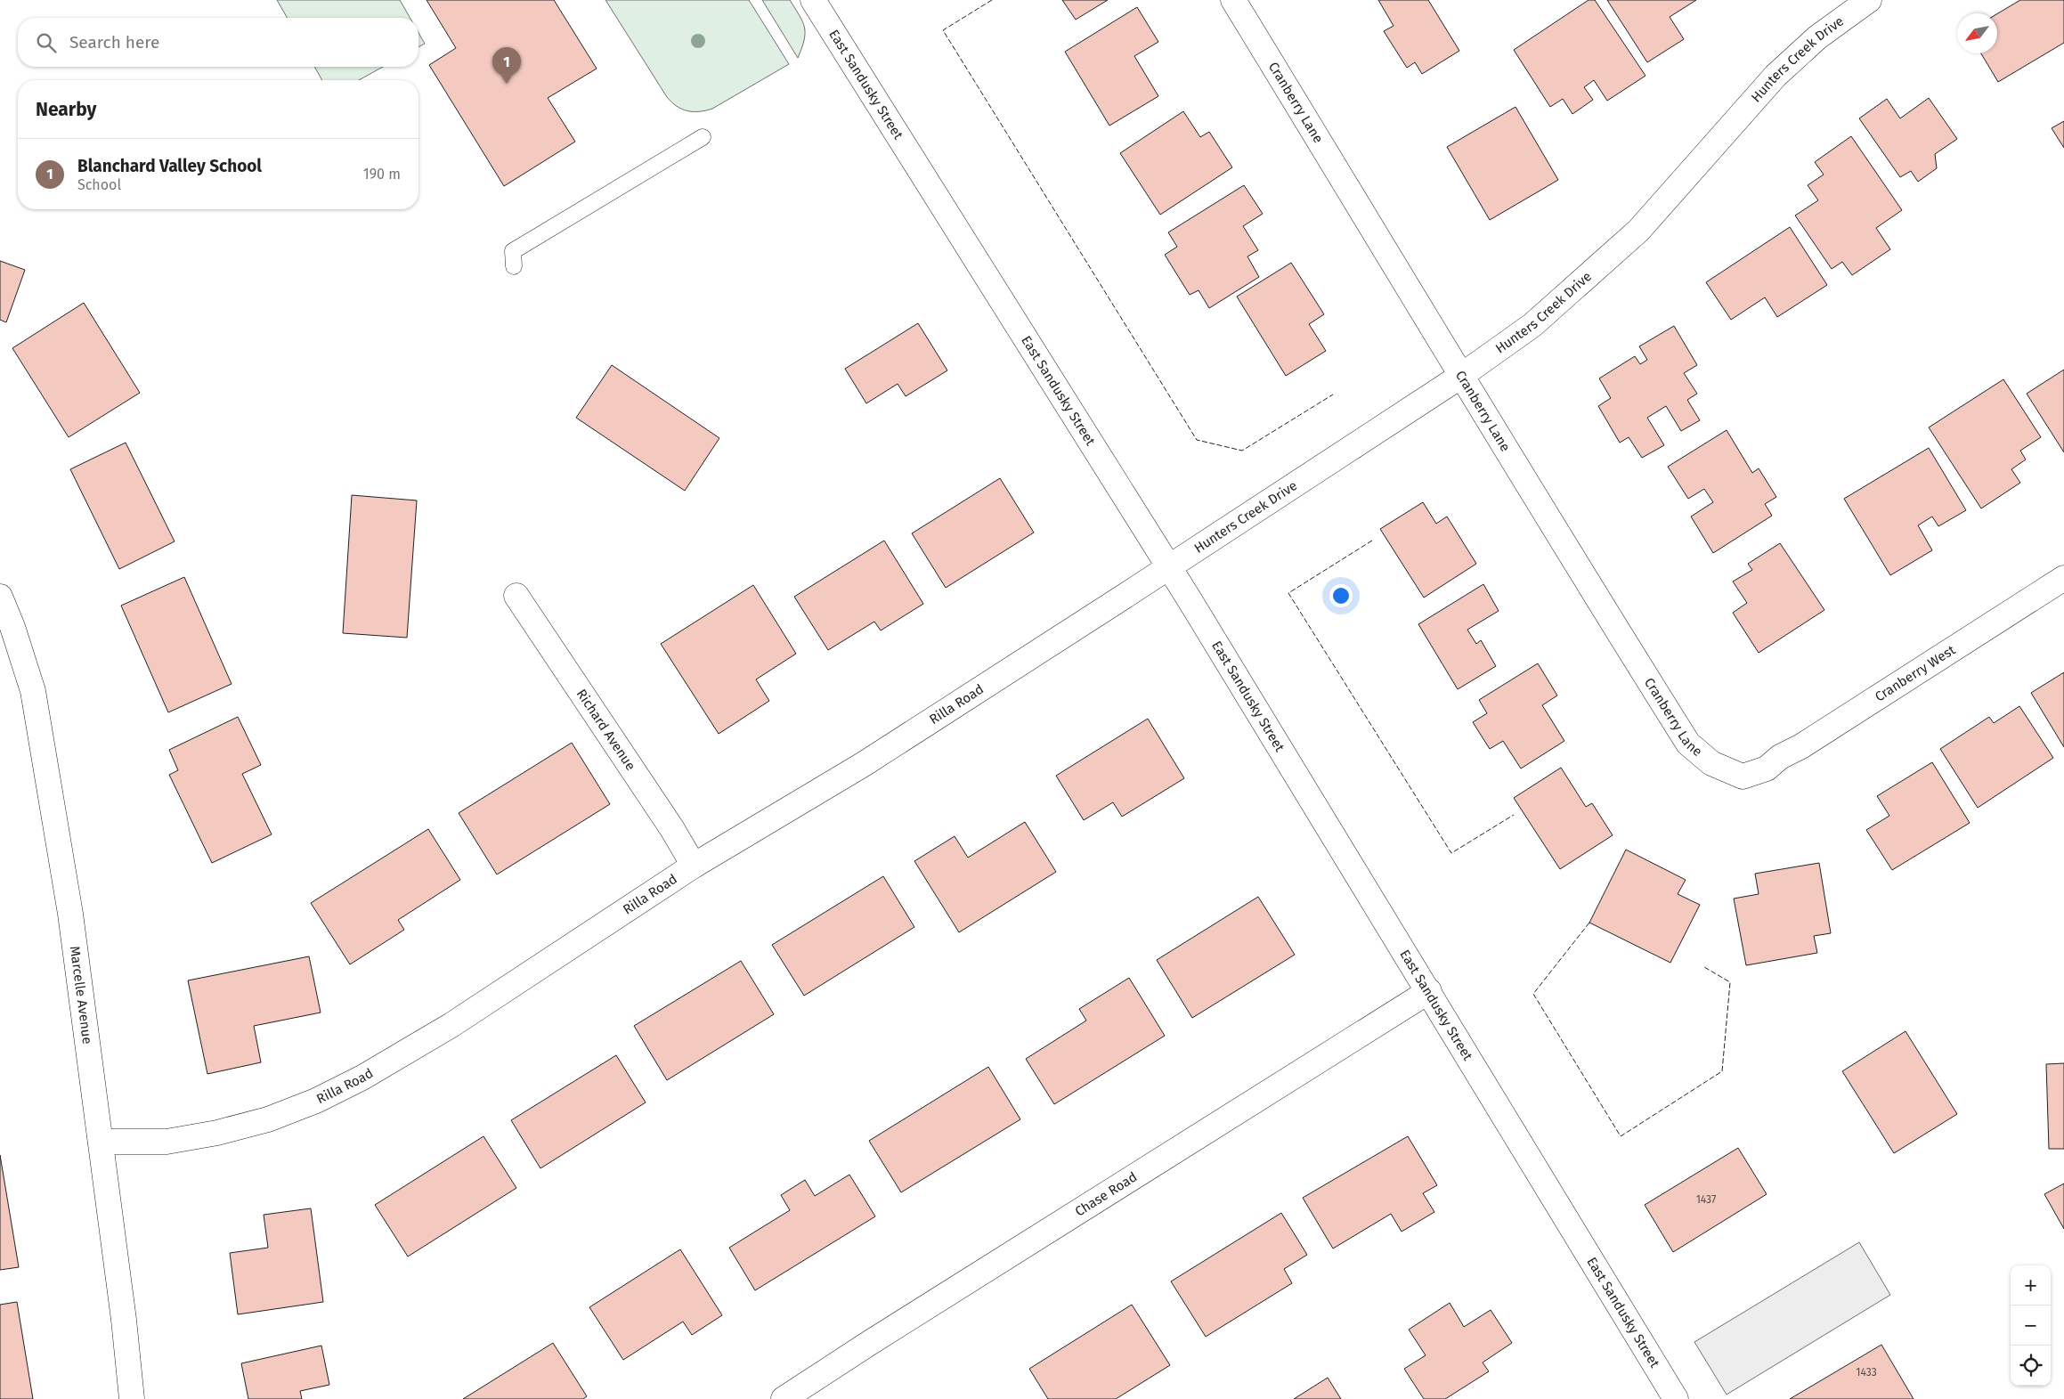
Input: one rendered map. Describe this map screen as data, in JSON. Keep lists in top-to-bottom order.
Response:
{
  "streets": {
    "street": [
      "Hunters Creek Drive",
      "East Sandusky Street",
      "Cranberry Lane",
      "Cranberry West",
      "Rilla Road",
      "Richard Avenue",
      "Marcelle Avenue",
      "Chase Road"
    ]
  },
  "crossings": [
    ["Hunters Creek Drive", "East Sandusky Street"],
    ["Hunters Creek Drive", "Cranberry Lane"],
    ["Hunters Creek Drive", "Rilla Road"],
    ["East Sandusky Street", "Rilla Road"],
    ["East Sandusky Street", "Chase Road"],
    ["Cranberry Lane", "Cranberry West"],
    ["Rilla Road", "Richard Avenue"],
    ["Rilla Road", "Marcelle Avenue"]
  ],
  "house_numbers": ["1437", "1433"],
  "north": "bottom left",
  "page": {
    "search": "Search here",
    "pins": "1",
    "heading": "Nearby",
    "list": [
      {
        "mark": "1",
        "name": "Blanchard Valley School",
        "note": "School",
        "value": "190 m"
      }
    ],
    "map_buttons": ["+", "−"]
  }
}
